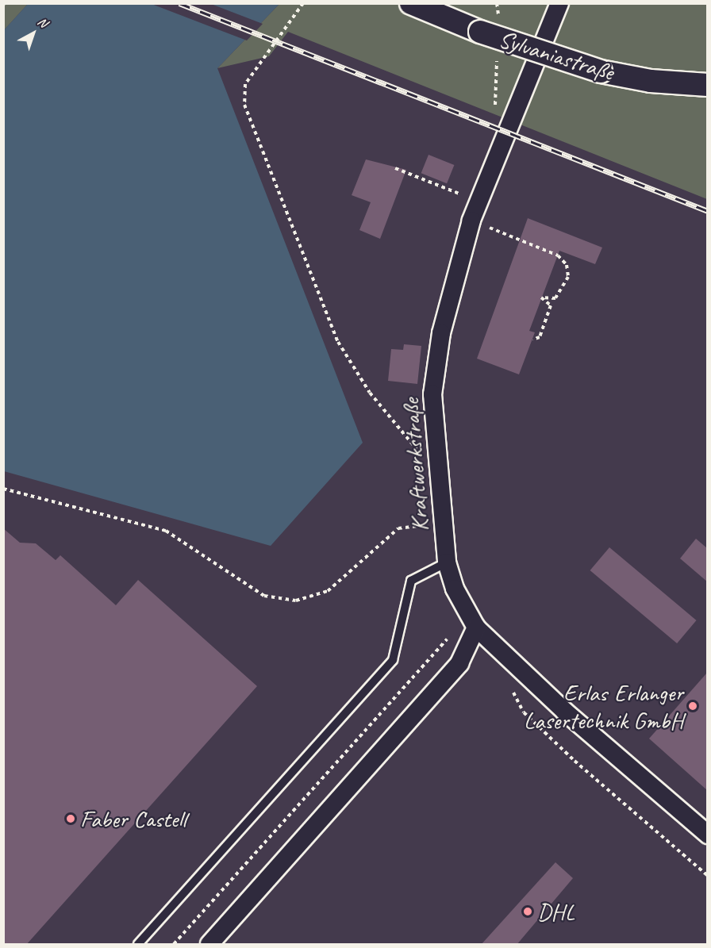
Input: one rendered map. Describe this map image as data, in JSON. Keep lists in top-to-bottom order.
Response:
{
  "streets": {
    "street": ["Sylvaniastraße", "Kraftwerkstraße"]
  },
  "places": ["Erlas Erlanger Lasertechnik GmbH", "Faber Castell", "DHL"],
  "north": "top right"
}
